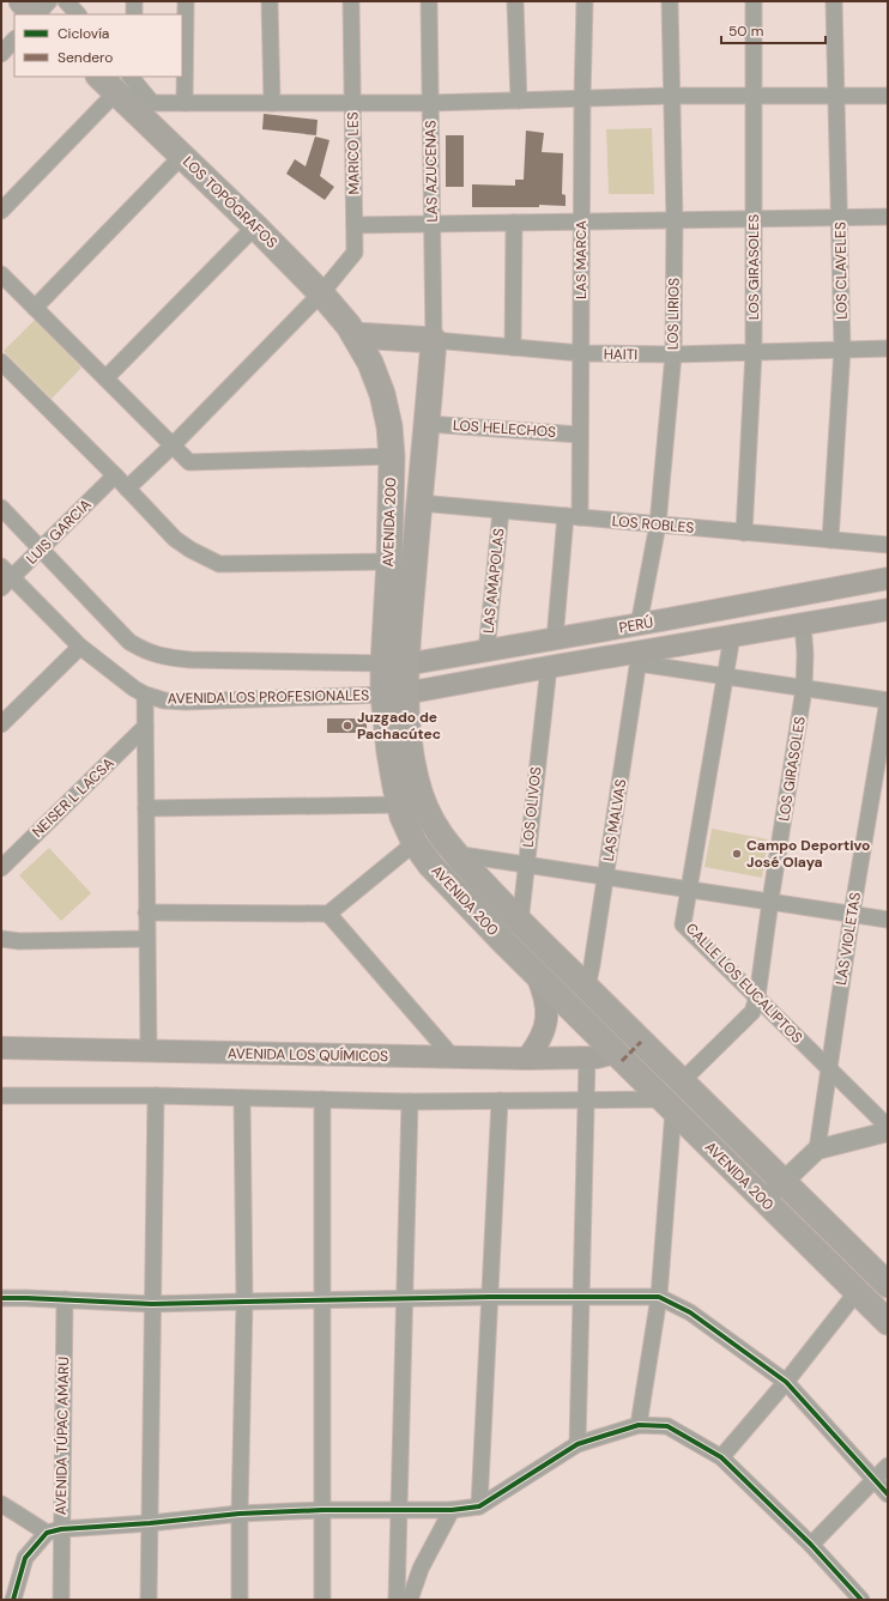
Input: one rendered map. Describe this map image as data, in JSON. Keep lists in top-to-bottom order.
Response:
{
  "streets": {
    "main road": [
      "LOS TOPÓGRAFOS",
      "HAITI",
      "AVENIDA 200",
      "PERÚ",
      "AVENIDA LOS QUÍMICOS"
    ],
    "street": [
      "MARICO LES",
      "LAS AZUCENAS",
      "LAS MARCA",
      "LOS GIRASOLES",
      "LOS CLAVELES",
      "LOS LIRIOS",
      "LOS HELECHOS",
      "LOS ROBLES",
      "LUIS GARCIA",
      "LAS AMAPOLAS",
      "AVENIDA LOS PROFESIONALES",
      "NEISER L LACSA",
      "LOS OLIVOS",
      "LAS MALVAS",
      "LAS VIOLETAS",
      "CALLE LOS EUCALIPTOS",
      "AVENIDA TÚPAC AMARU"
    ]
  },
  "crossings": [
    ["MARICO LES", "LOS TOPÓGRAFOS"],
    ["LAS AZUCENAS", "HAITI"],
    ["LAS AZUCENAS", "AVENIDA 200"],
    ["LOS TOPÓGRAFOS", "HAITI"],
    ["LOS TOPÓGRAFOS", "AVENIDA 200"],
    ["LAS MARCA", "HAITI"],
    ["LAS MARCA", "LOS HELECHOS"],
    ["LAS MARCA", "LOS ROBLES"],
    ["LOS GIRASOLES", "HAITI"],
    ["LOS GIRASOLES", "AVENIDA 200"],
    ["LOS GIRASOLES", "LOS ROBLES"],
    ["LOS GIRASOLES", "PERÚ"],
    ["LOS GIRASOLES", "CALLE LOS EUCALIPTOS"],
    ["LOS CLAVELES", "HAITI"],
    ["LOS CLAVELES", "LOS ROBLES"],
    ["LOS LIRIOS", "HAITI"],
    ["LOS LIRIOS", "LOS ROBLES"],
    ["LOS LIRIOS", "PERÚ"],
    ["HAITI", "AVENIDA 200"],
    ["LOS HELECHOS", "AVENIDA 200"],
    ["AVENIDA 200", "LOS ROBLES"],
    ["AVENIDA 200", "PERÚ"],
    ["AVENIDA 200", "AVENIDA LOS PROFESIONALES"],
    ["AVENIDA 200", "LOS OLIVOS"],
    ["AVENIDA 200", "LAS MALVAS"],
    ["AVENIDA 200", "AVENIDA LOS QUÍMICOS"],
    ["LOS ROBLES", "LAS AMAPOLAS"],
    ["LUIS GARCIA", "AVENIDA LOS PROFESIONALES"],
    ["LAS AMAPOLAS", "PERÚ"],
    ["PERÚ", "AVENIDA LOS PROFESIONALES"],
    ["PERÚ", "LOS OLIVOS"],
    ["PERÚ", "LAS MALVAS"],
    ["PERÚ", "CALLE LOS EUCALIPTOS"],
    ["LAS VIOLETAS", "CALLE LOS EUCALIPTOS"]
  ],
  "places": ["Juzgado de Pachacútec", "Campo Deportivo José Olaya"],
  "legend": ["Ciclovía", "Sendero"],
  "scale_bar": "50 m"
}
